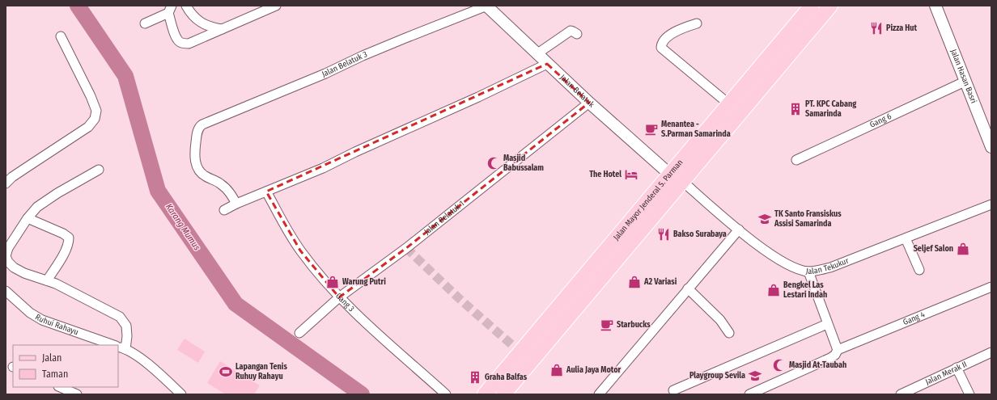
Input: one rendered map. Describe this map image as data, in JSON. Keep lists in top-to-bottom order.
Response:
{
  "streets": {
    "main road": ["Jalan Mayor Jenderal S. Parman"],
    "street": [
      "Jalan Belatuk 3",
      "Jalan Hasan Basri",
      "Jalan Belatuk",
      "Gang 6",
      "Jalan Belatuk 1",
      "Jalan Tekukur",
      "Gang 3",
      "Gang 4",
      "Ruhui Rahayu",
      "Jalan Merak II"
    ]
  },
  "crossings": [
    ["Jalan Belatuk 3", "Jalan Belatuk"],
    ["Jalan Hasan Basri", "Gang 6"],
    ["Jalan Belatuk", "Jalan Mayor Jenderal S. Parman"],
    ["Jalan Belatuk", "Jalan Belatuk 1"],
    ["Jalan Mayor Jenderal S. Parman", "Jalan Tekukur"],
    ["Jalan Belatuk 1", "Gang 3"]
  ],
  "water": ["Karang Mumus"],
  "places": {
    "restaurant": ["Pizza Hut", "Bakso Surabaya"],
    "building": ["PT. KPC Cabang Samarinda", "Graha Balfas"],
    "cafe": ["Menantea - S.Parman Samarinda", "Starbucks"],
    "mosque": ["Masjid Babussalam", "Masjid At-Taubah"],
    "hotel": ["The Hotel"],
    "school or university": ["TK Santo Fransiskus Assisi Samarinda", "Playgroup Sevila"],
    "shop": [
      "Seljef Salon",
      "Warung Putri",
      "A2 Variasi",
      "Bengkel Las Lestari Indah",
      "Aulia Jaya Motor"
    ],
    "sports": ["Lapangan Tenis Ruhuy Rahayu"]
  },
  "legend": ["Jalan", "Taman"]
}
